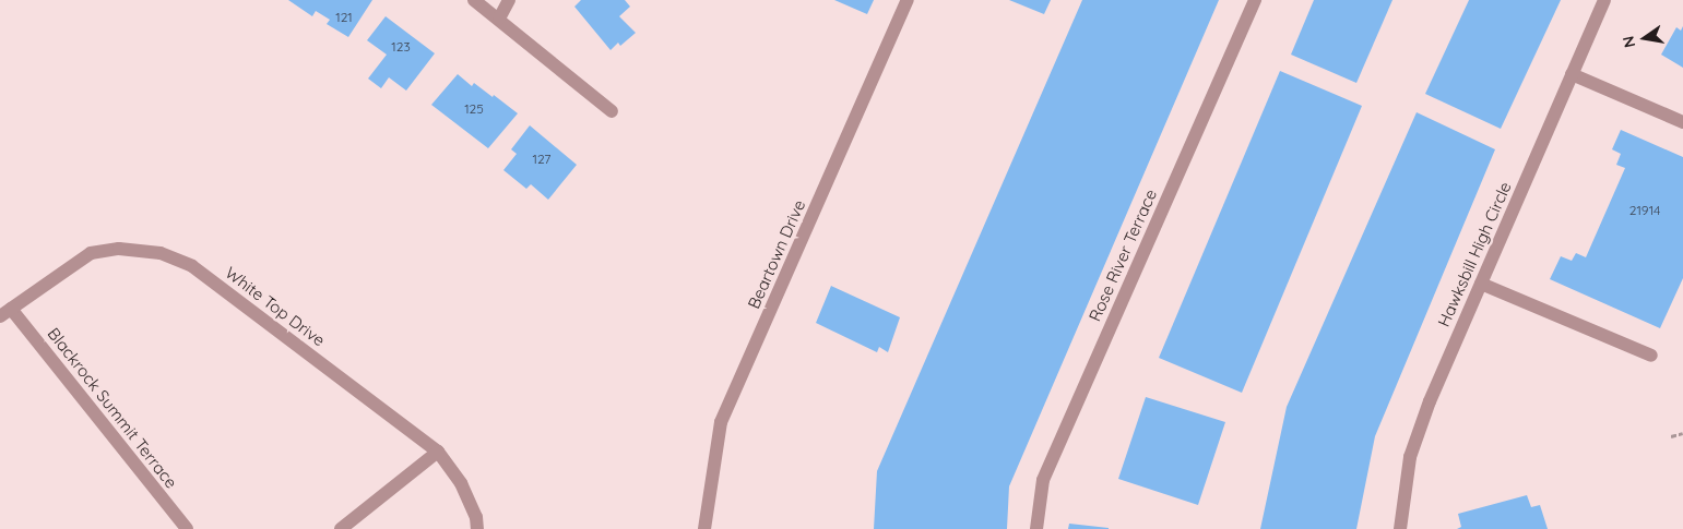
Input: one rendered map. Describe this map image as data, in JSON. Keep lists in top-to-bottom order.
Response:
{
  "streets": {
    "street": [
      "Beartown Drive",
      "Hawksbill High Circle",
      "Rose River Terrace",
      "White Top Drive",
      "Blackrock Summit Terrace"
    ]
  },
  "crossings": [
    ["White Top Drive", "Blackrock Summit Terrace"]
  ],
  "house_numbers": [
    "121",
    "123",
    "125",
    "127",
    "21914"
  ],
  "north": "left"
}
